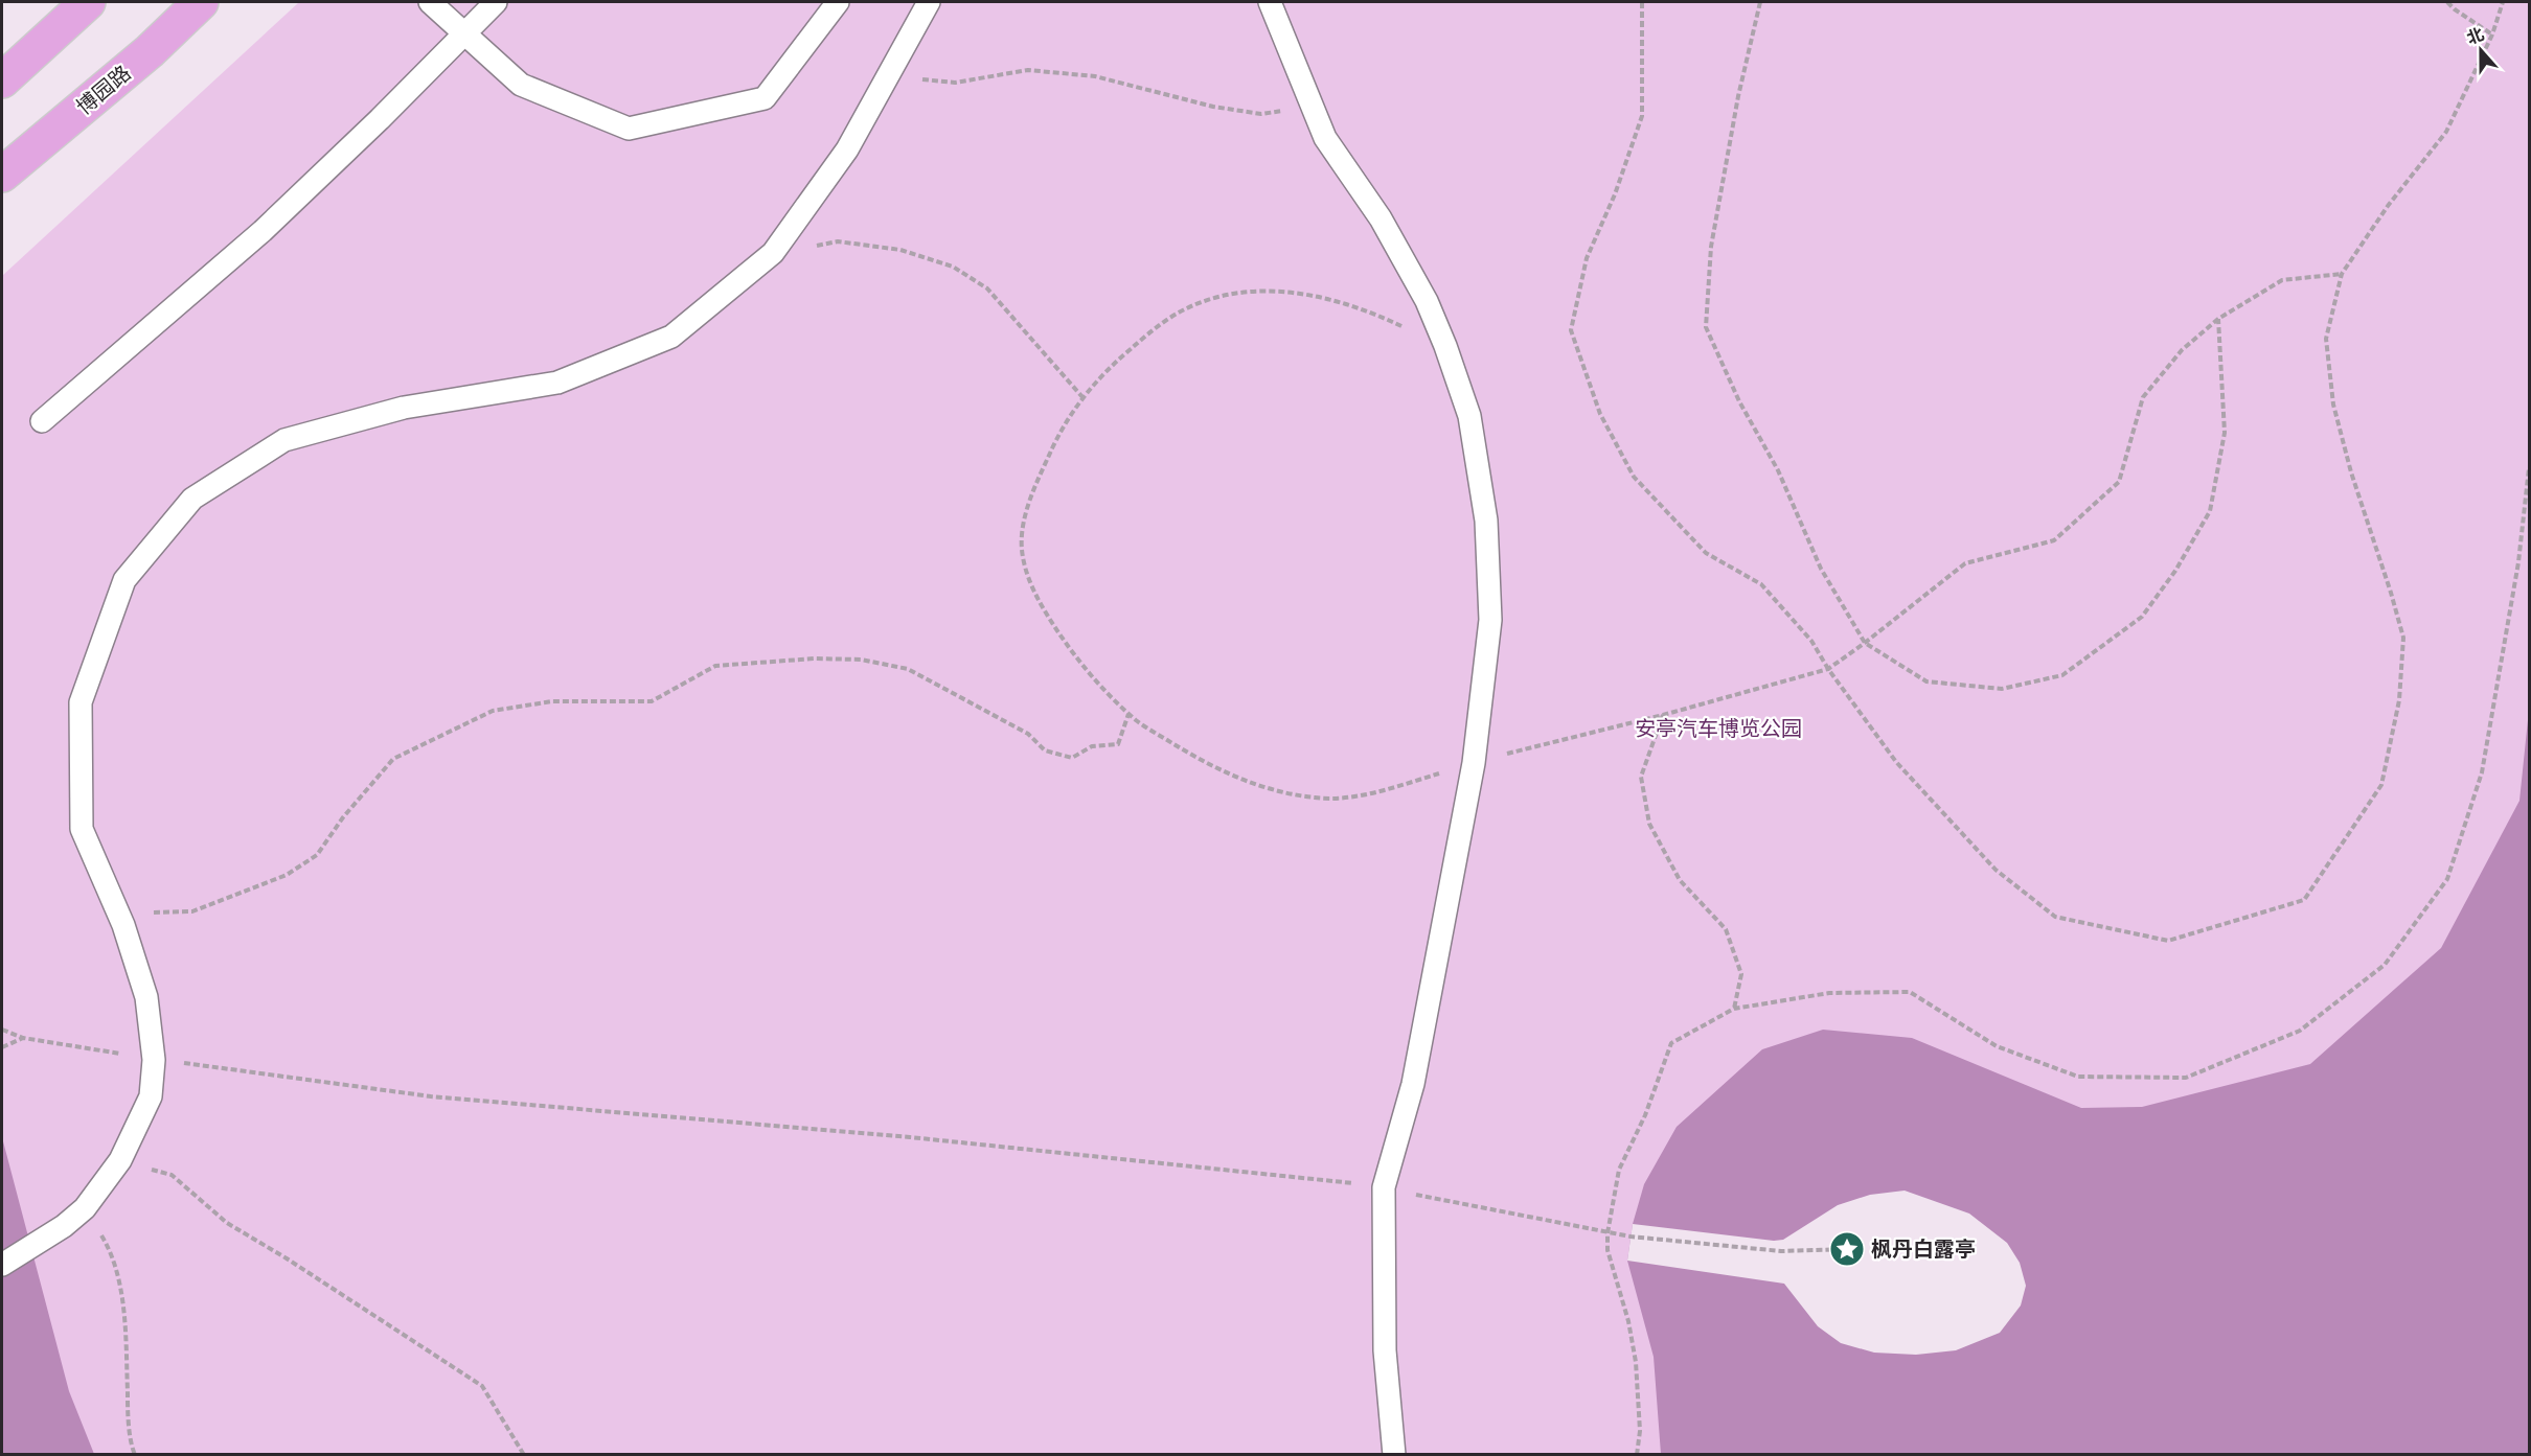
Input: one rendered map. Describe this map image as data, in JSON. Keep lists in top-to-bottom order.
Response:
{
  "streets": {
    "main road": ["博园路"]
  },
  "parks": ["安亭汽车博览公园"],
  "places": {
    "place": ["枫丹白露亭"]
  },
  "north": "top"
}
